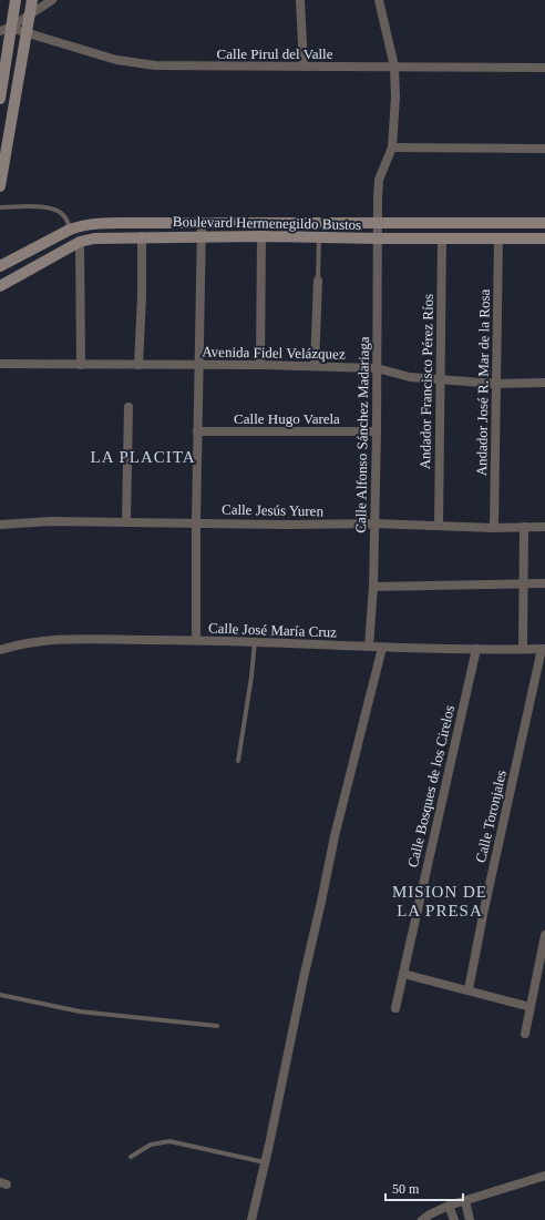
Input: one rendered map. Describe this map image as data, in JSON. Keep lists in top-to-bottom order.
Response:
{
  "streets": {
    "street": [
      "Calle Pirul del Valle",
      "Boulevard Hermenegildo Bustos",
      "Avenida Fidel Velázquez",
      "Andador Francisco Pérez Ríos",
      "Andador José R. Mar de la Rosa",
      "Calle Hugo Varela",
      "Calle Alfonso Sánchez Madariaga",
      "Calle Jesús Yuren",
      "Calle José María Cruz",
      "Calle Bosques de los Cirelos",
      "Calle Toronjales"
    ]
  },
  "crossings": [
    ["Calle Pirul del Valle", "Calle Alfonso Sánchez Madariaga"],
    ["Boulevard Hermenegildo Bustos", "Andador Francisco Pérez Ríos"],
    ["Boulevard Hermenegildo Bustos", "Andador José R. Mar de la Rosa"],
    ["Boulevard Hermenegildo Bustos", "Calle Alfonso Sánchez Madariaga"],
    ["Avenida Fidel Velázquez", "Andador Francisco Pérez Ríos"],
    ["Avenida Fidel Velázquez", "Andador José R. Mar de la Rosa"],
    ["Avenida Fidel Velázquez", "Calle Alfonso Sánchez Madariaga"],
    ["Andador Francisco Pérez Ríos", "Calle Jesús Yuren"],
    ["Andador José R. Mar de la Rosa", "Calle Jesús Yuren"],
    ["Calle Hugo Varela", "Calle Alfonso Sánchez Madariaga"],
    ["Calle Alfonso Sánchez Madariaga", "Calle Jesús Yuren"],
    ["Calle Alfonso Sánchez Madariaga", "Calle José María Cruz"],
    ["Calle José María Cruz", "Calle Bosques de los Cirelos"],
    ["Calle José María Cruz", "Calle Toronjales"]
  ],
  "districts": ["LA PLACITA", "MISION DE LA PRESA"],
  "scale_bar": "50 m"
}
